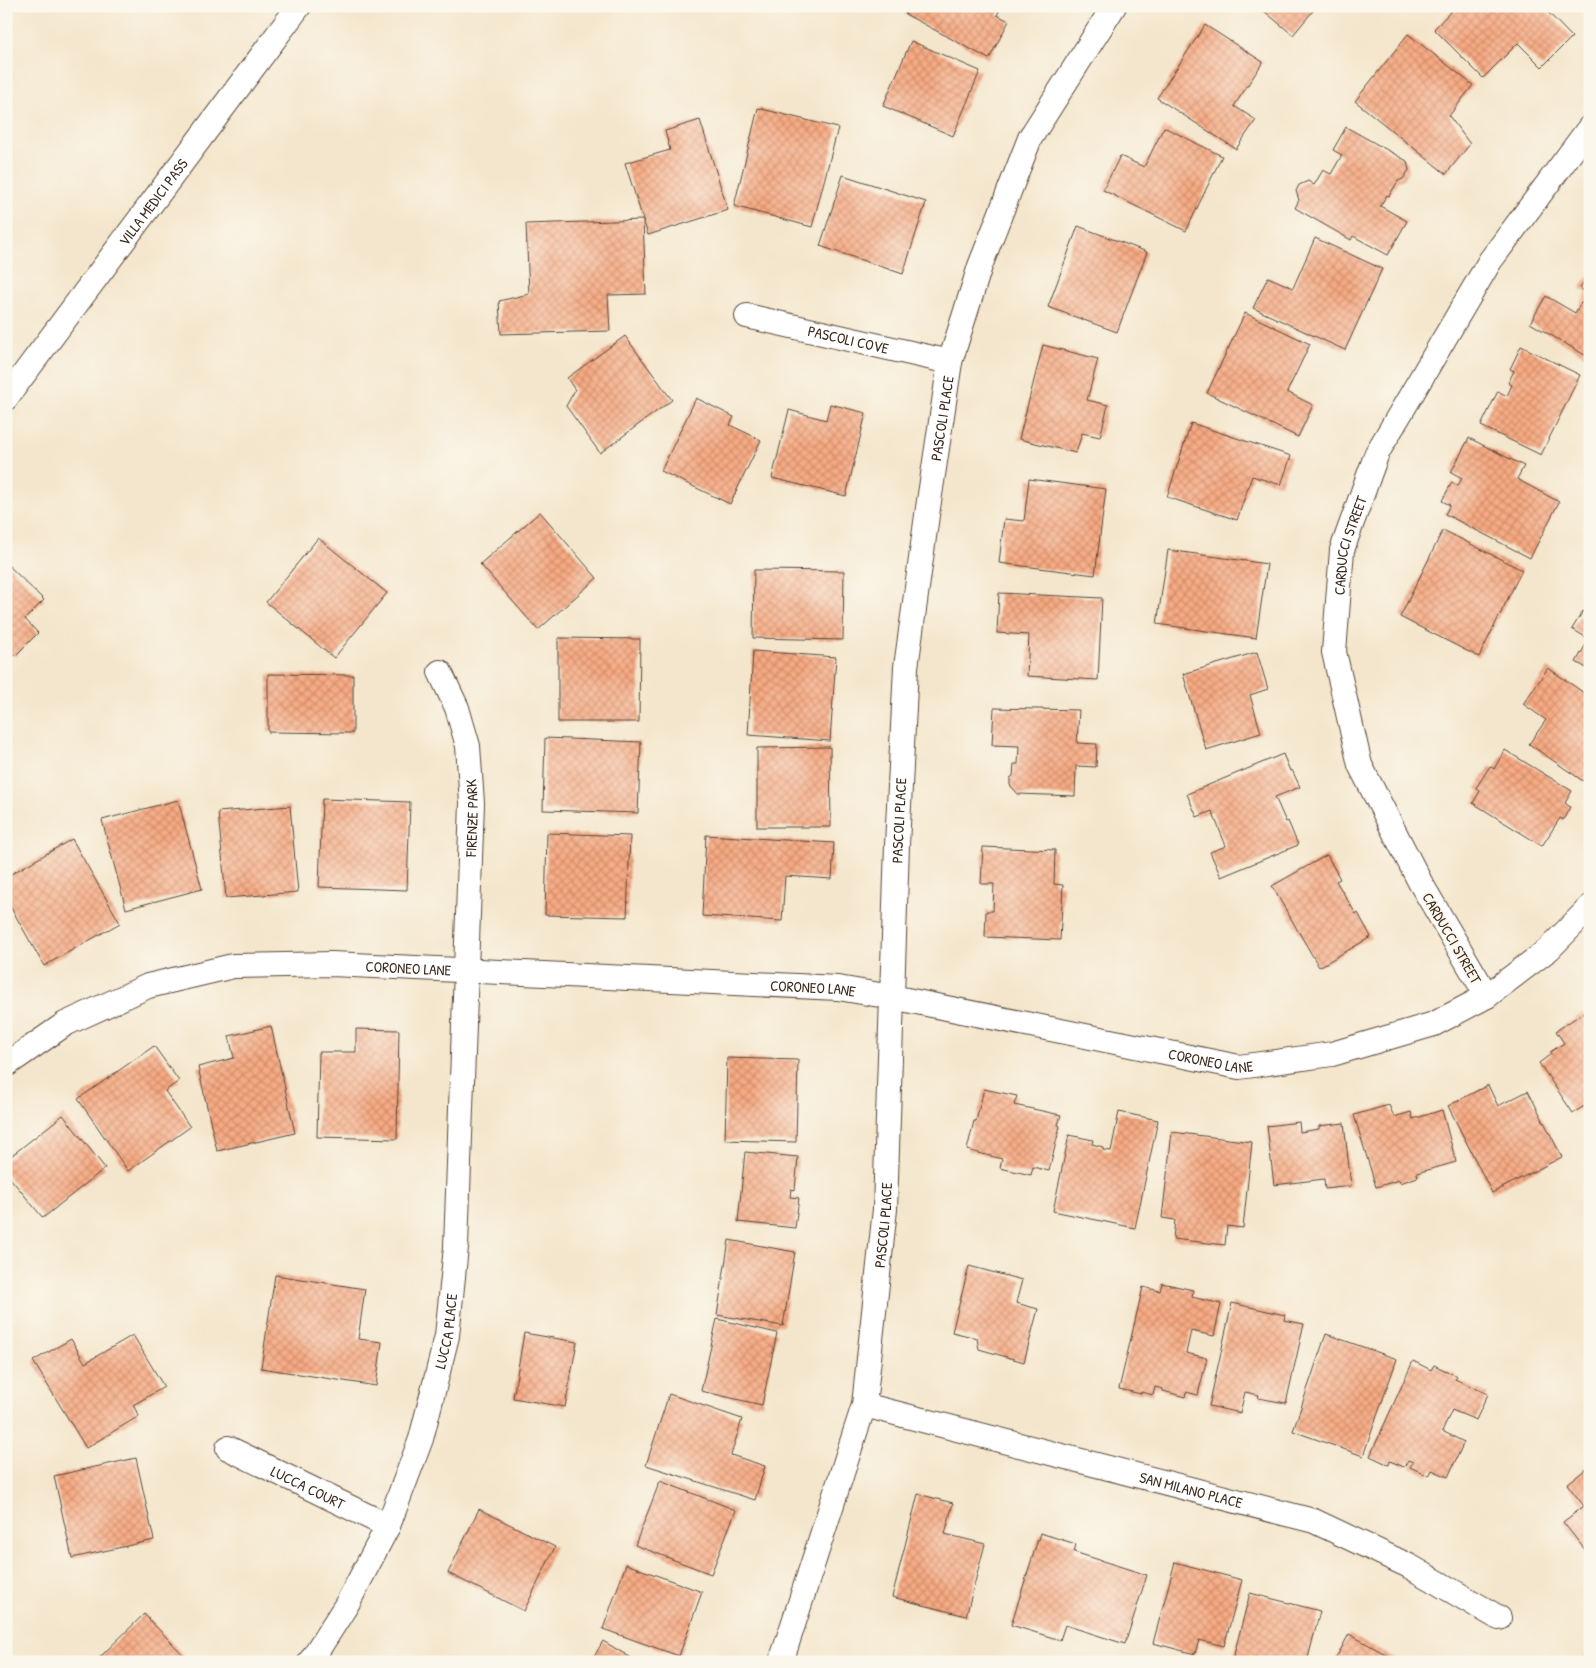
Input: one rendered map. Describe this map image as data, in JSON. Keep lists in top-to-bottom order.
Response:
{
  "streets": {
    "street": [
      "VILLA MEDICI PASS",
      "PASCOLI COVE",
      "PASCOLI PLACE",
      "CARDUCCI STREET",
      "FIRENZE PARK",
      "CORONEO LANE",
      "LUCCA PLACE",
      "LUCCA COURT",
      "SAN MILANO PLACE"
    ]
  },
  "crossings": [
    ["PASCOLI COVE", "PASCOLI PLACE"],
    ["PASCOLI PLACE", "CORONEO LANE"],
    ["PASCOLI PLACE", "SAN MILANO PLACE"],
    ["CARDUCCI STREET", "CORONEO LANE"],
    ["FIRENZE PARK", "CORONEO LANE"],
    ["FIRENZE PARK", "LUCCA PLACE"],
    ["CORONEO LANE", "LUCCA PLACE"],
    ["LUCCA PLACE", "LUCCA COURT"]
  ]
}
